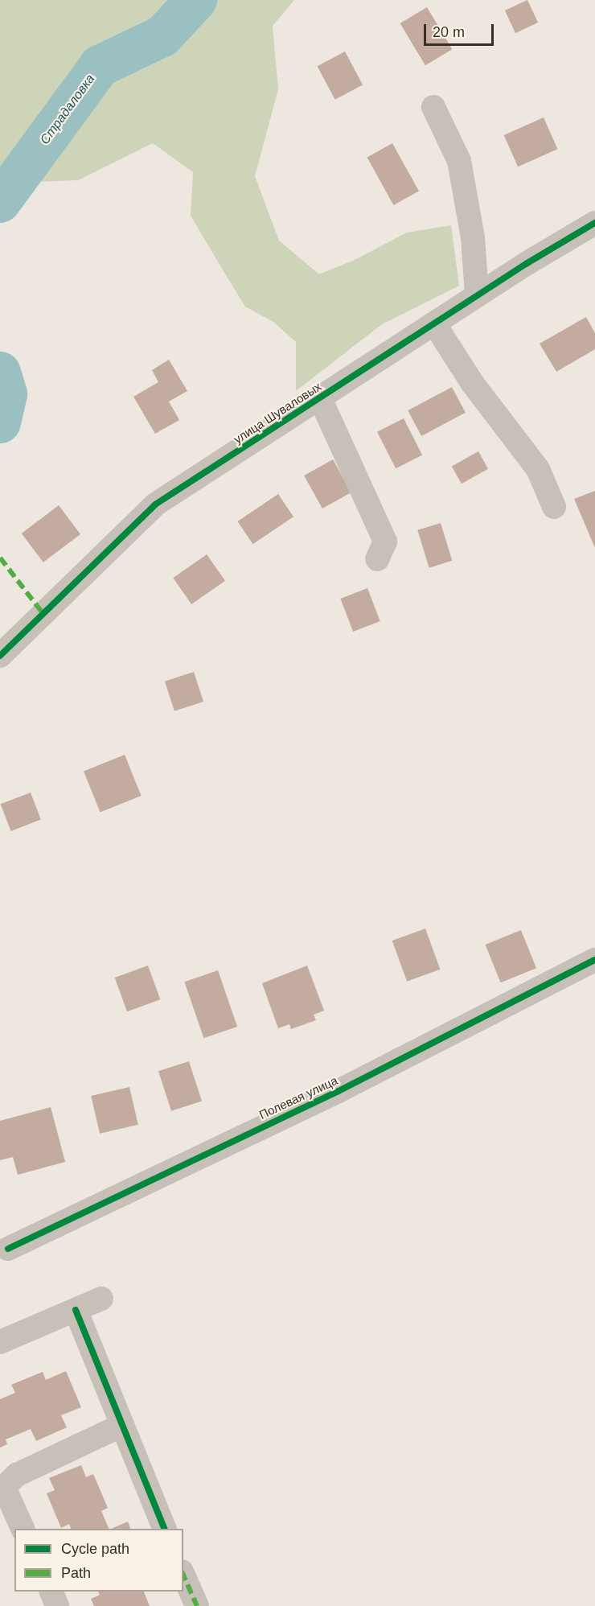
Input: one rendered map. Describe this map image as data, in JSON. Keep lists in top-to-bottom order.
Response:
{
  "streets": {
    "street": ["улица Шуваловых", "Полевая улица"]
  },
  "water": ["Страдаловка"],
  "legend": ["Cycle path", "Path"],
  "scale_bar": "20 m"
}
